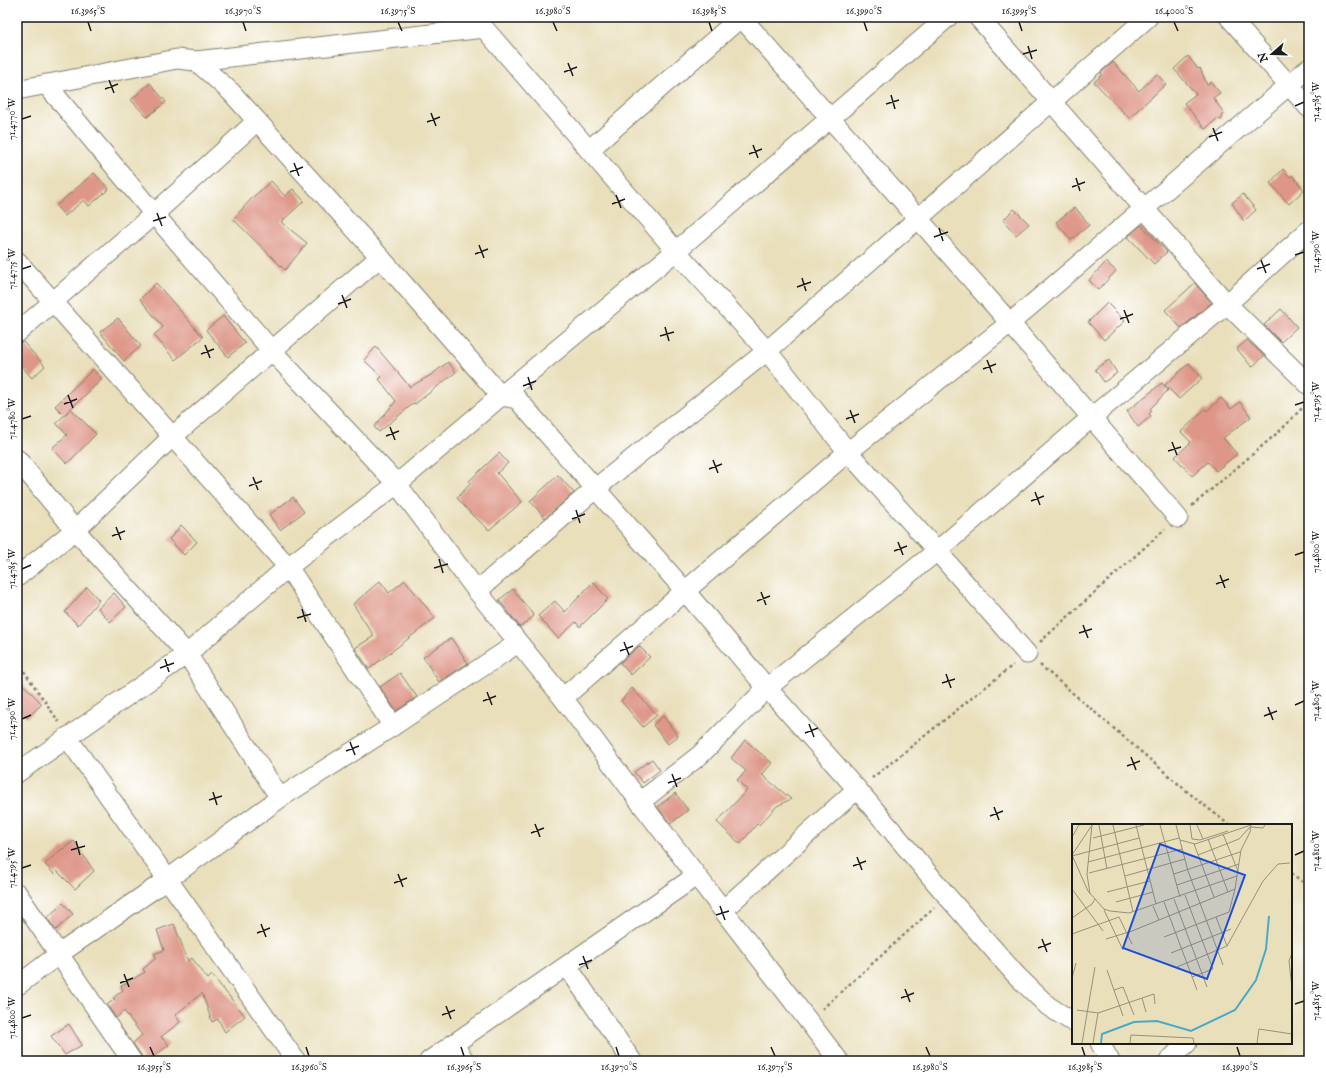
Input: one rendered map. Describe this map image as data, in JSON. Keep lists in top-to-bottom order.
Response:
{
  "north": "left",
  "coordinates": [
    "16.3965°S",
    "16.3970°S",
    "16.3975°S",
    "16.3980°S",
    "16.3985°S",
    "16.3990°S",
    "16.3995°S",
    "16.4000°S",
    "71.4785°W",
    "71.4770°W",
    "71.4790°W",
    "71.4775°W",
    "71.4795°W",
    "71.4780°W",
    "71.4800°W",
    "71.4805°W",
    "71.4810°W",
    "71.4815°W",
    "16.3955°S",
    "16.3960°S"
  ]
}
